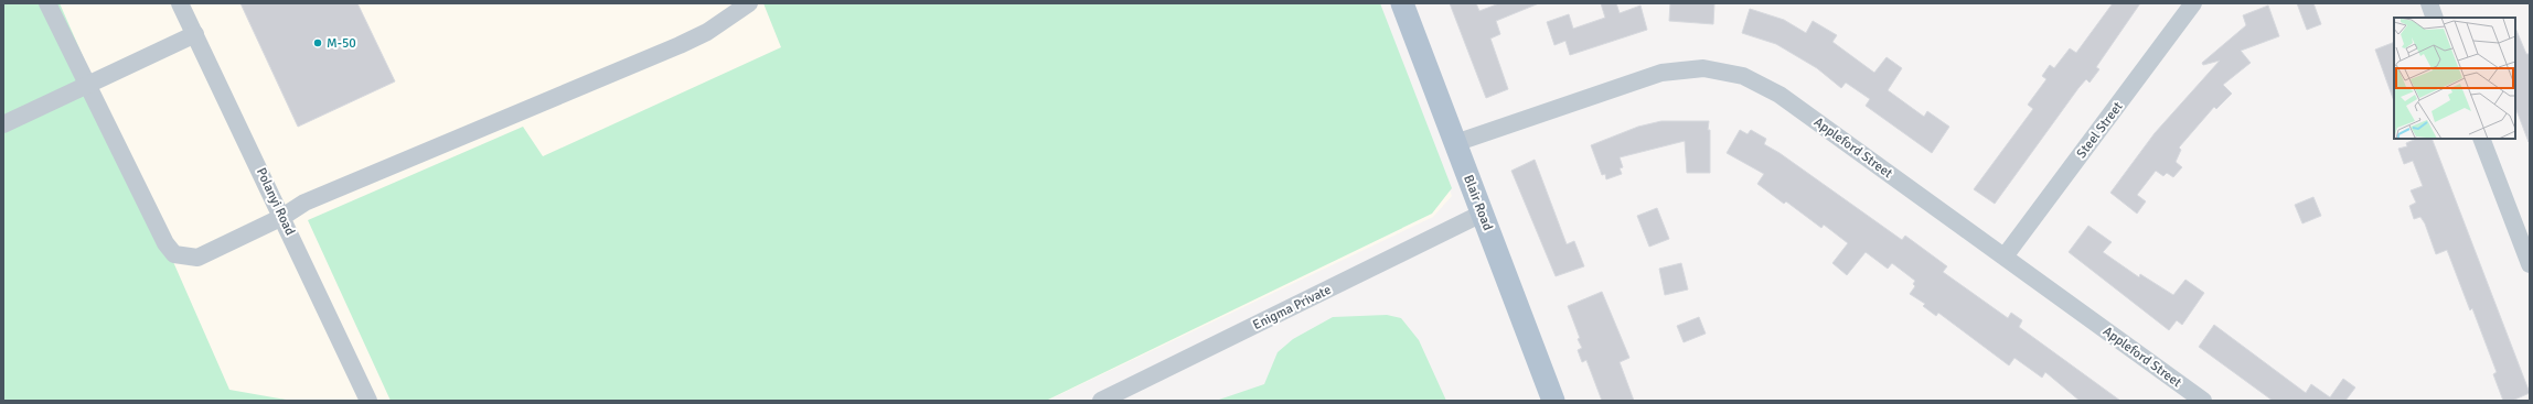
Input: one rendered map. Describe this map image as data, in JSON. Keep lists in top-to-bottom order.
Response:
{
  "streets": {
    "main road": ["Blair Road"],
    "street": [
      "Steel Street",
      "Appleford Street",
      "Polanyi Road",
      "Enigma Private"
    ]
  },
  "crossings": [
    ["Steel Street", "Appleford Street"],
    ["Appleford Street", "Blair Road"],
    ["Blair Road", "Enigma Private"]
  ],
  "places": ["M-50"]
}
